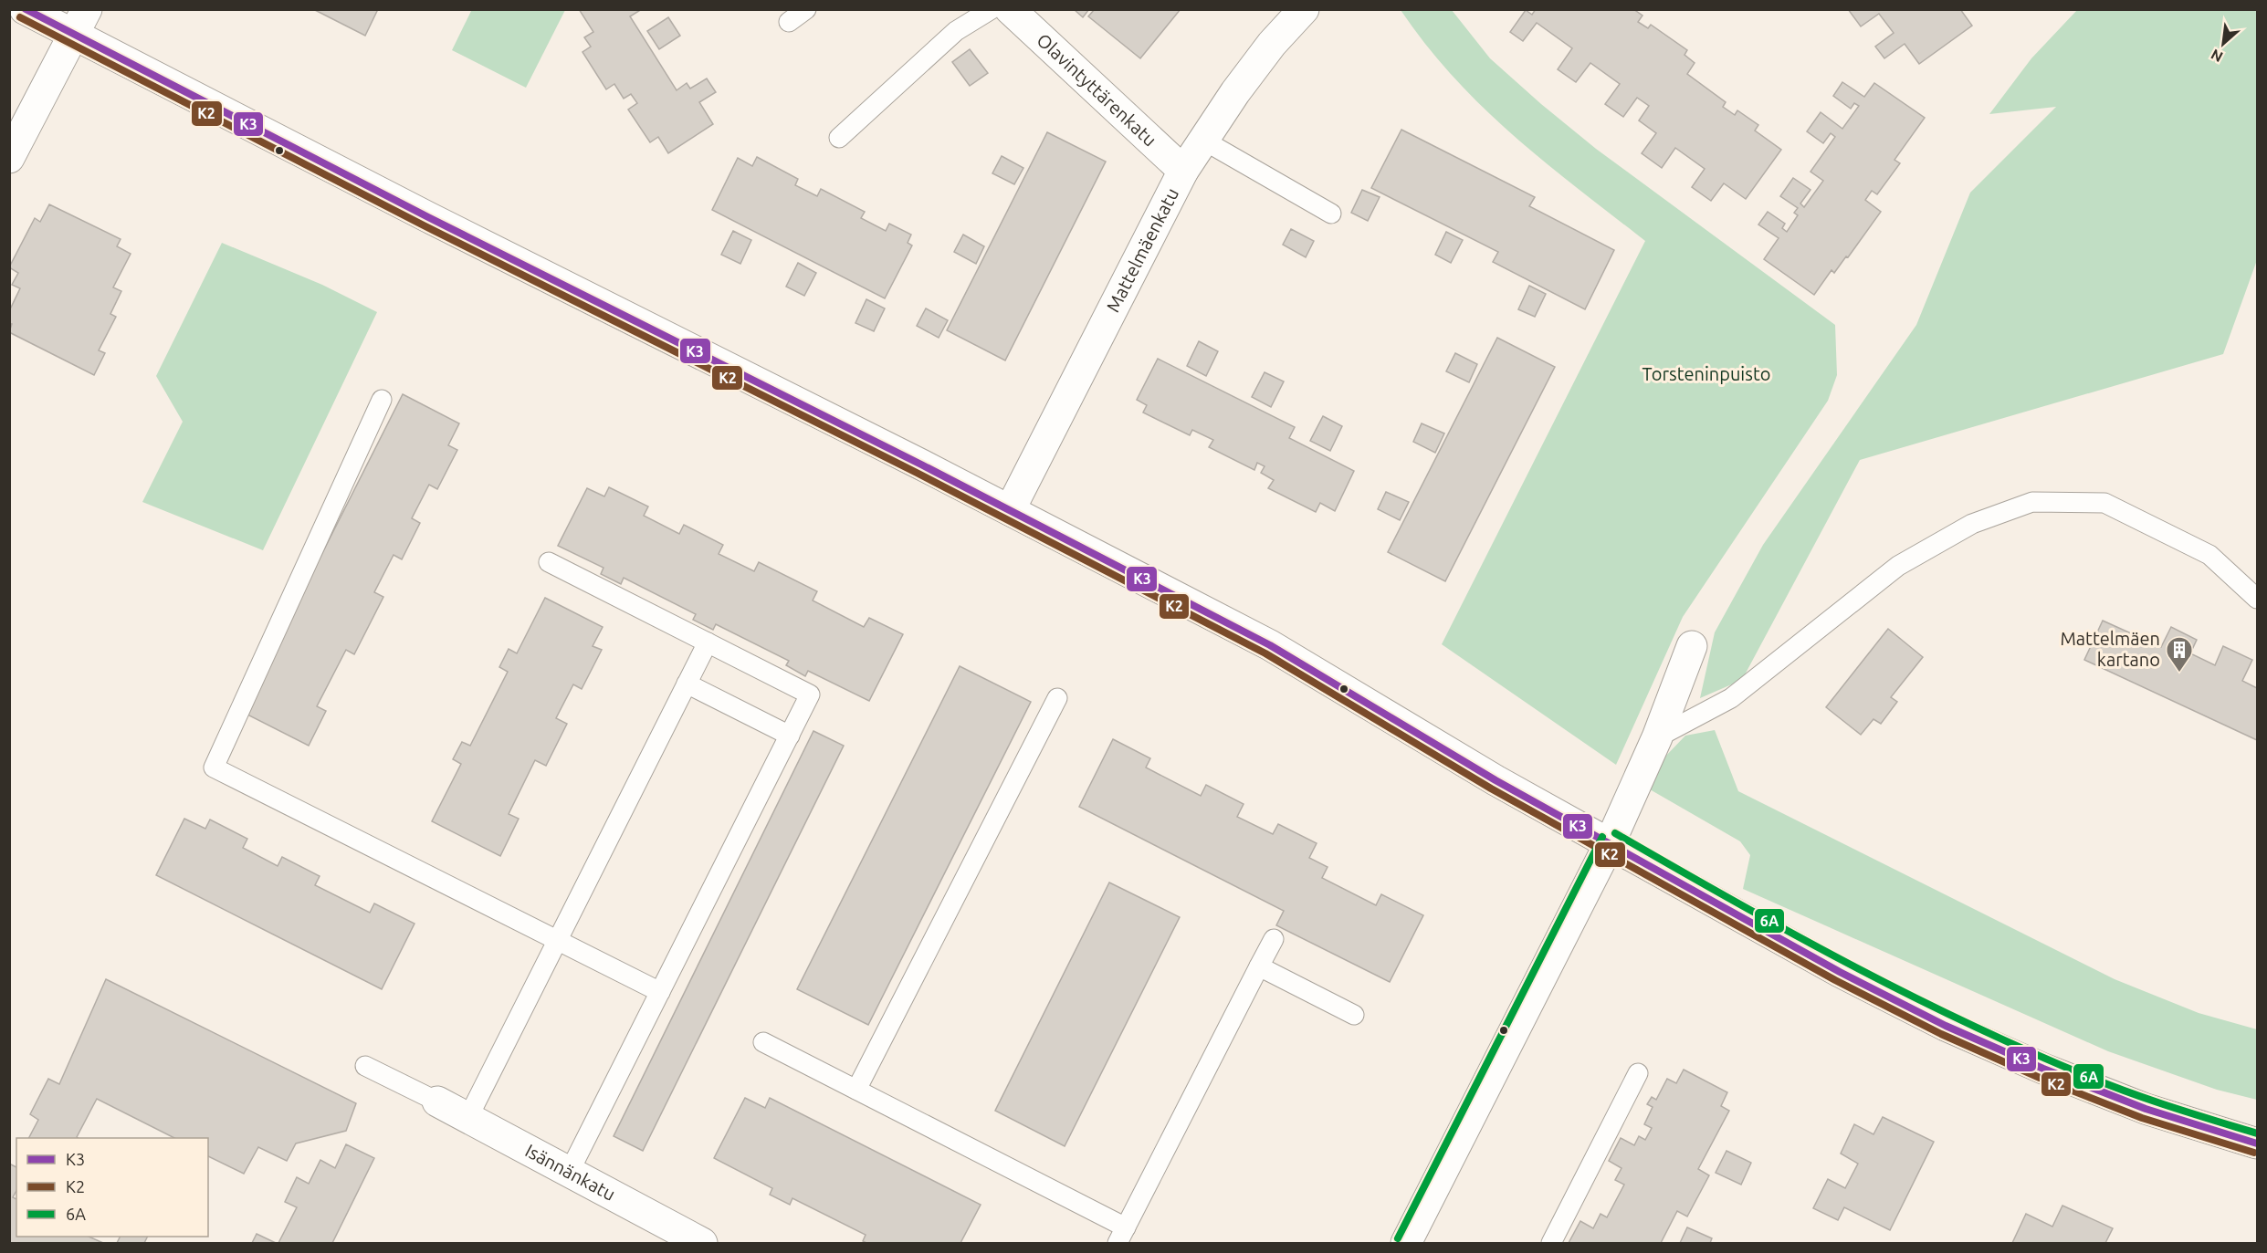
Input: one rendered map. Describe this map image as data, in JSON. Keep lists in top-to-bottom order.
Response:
{
  "streets": {
    "street": ["Olavintyttärenkatu", "Mattelmäenkatu", "Isännänkatu"]
  },
  "crossings": [
    ["Olavintyttärenkatu", "Mattelmäenkatu"]
  ],
  "parks": ["Torsteninpuisto"],
  "places": {
    "building": ["Mattelmäen kartano"]
  },
  "lines": ["transit line K3", "transit line K2", "transit line 6A"],
  "legend": ["K3", "K2", "6A"],
  "north": "bottom left"
}
